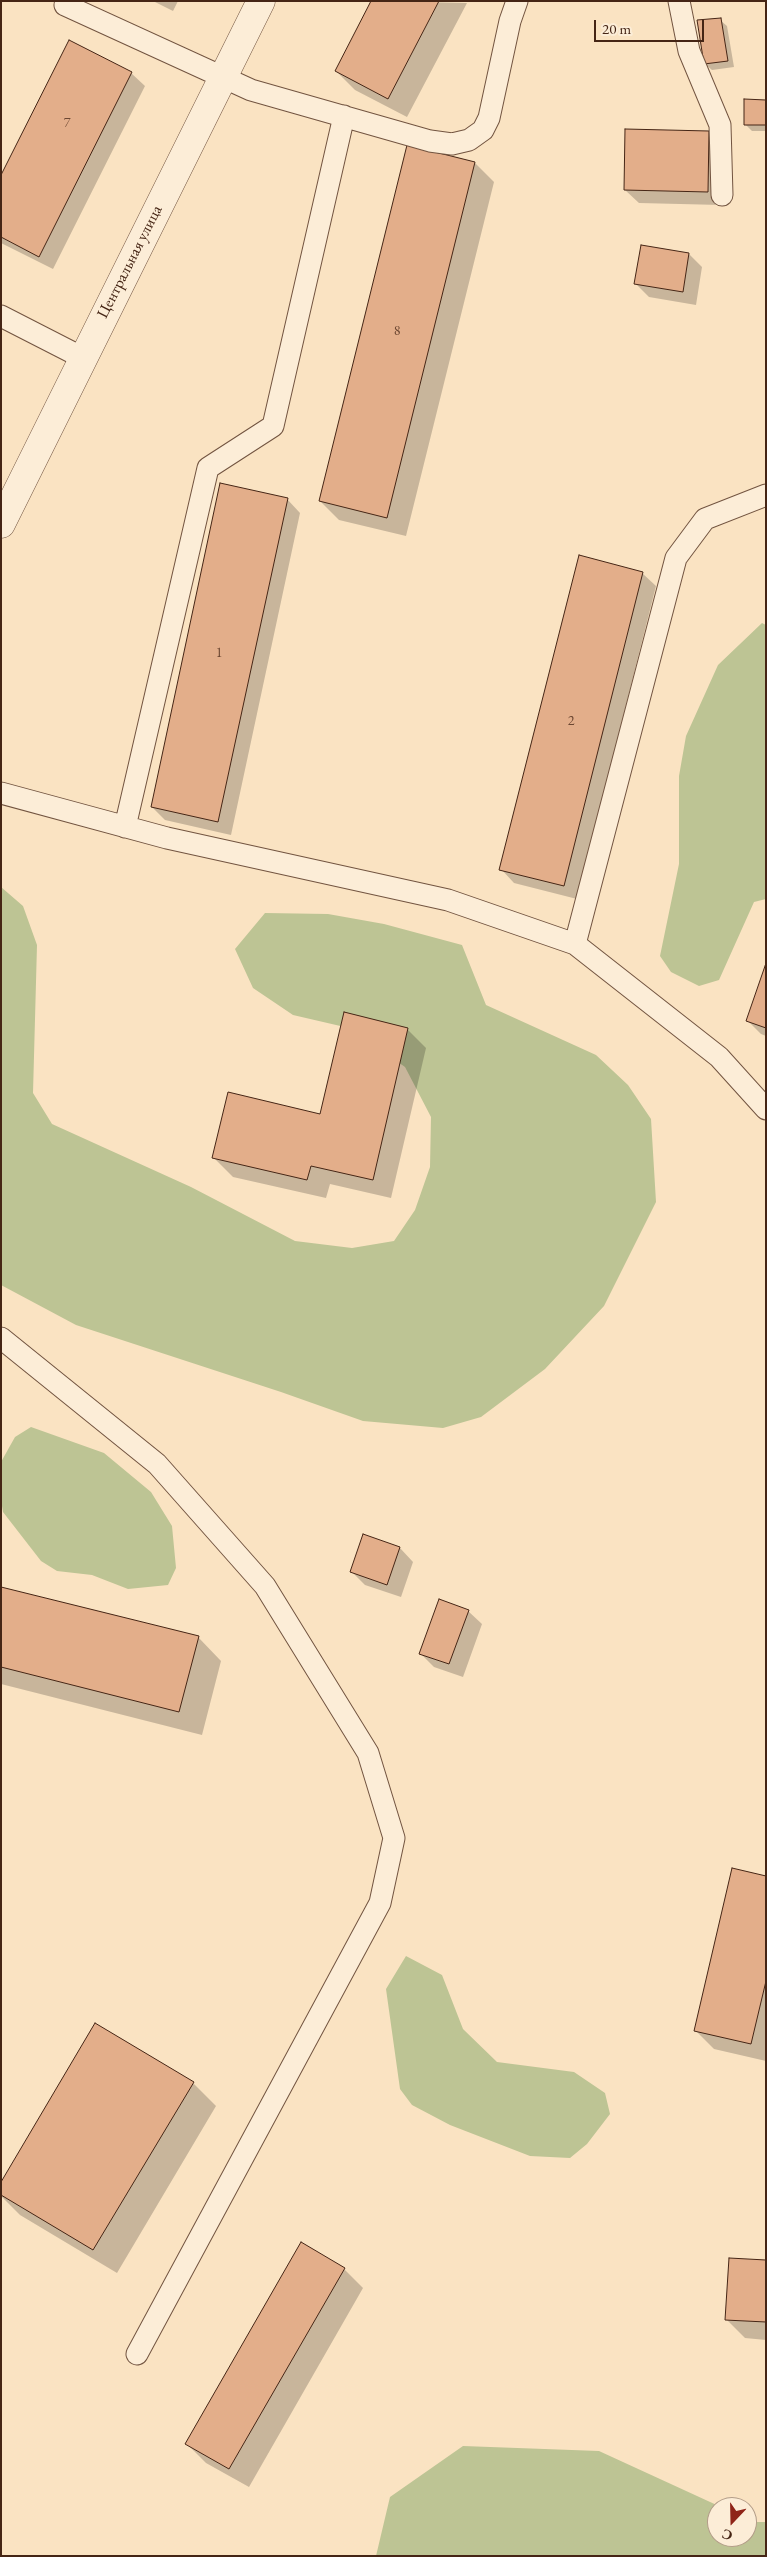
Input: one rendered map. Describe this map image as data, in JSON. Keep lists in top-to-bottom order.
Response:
{
  "streets": {
    "street": ["Центральная улица"]
  },
  "house_numbers": [
    "7",
    "8",
    "1",
    "2"
  ],
  "scale_bar": "20 m",
  "north": "bottom"
}
